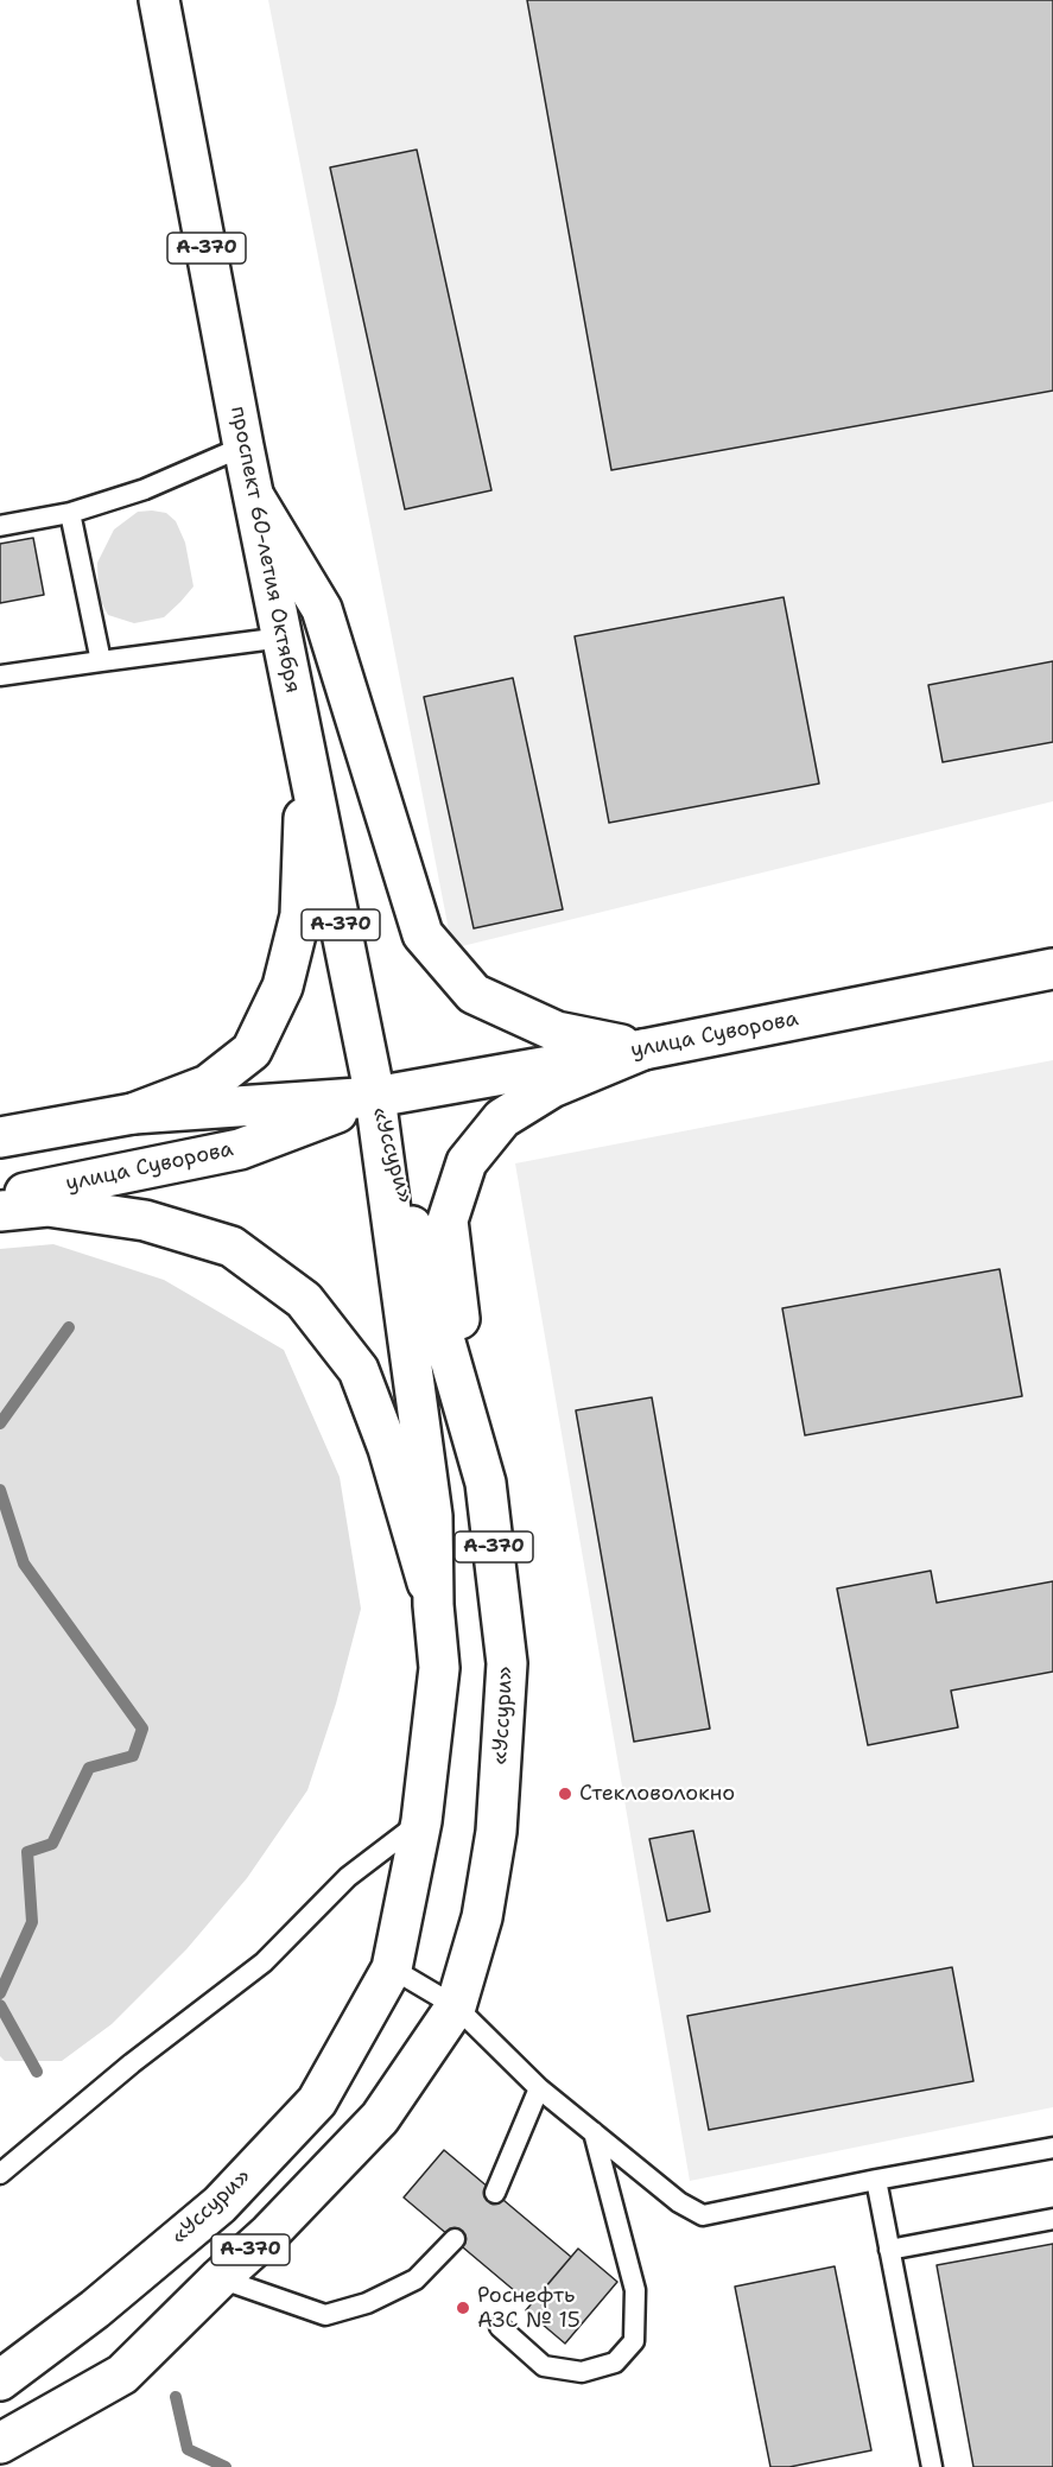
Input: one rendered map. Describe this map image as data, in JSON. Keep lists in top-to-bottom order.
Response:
{
  "streets": {
    "main road": [
      "А-370",
      "проспект 60-летия Октября",
      "улица Суворова",
      "«Уссури»"
    ]
  },
  "crossings": [
    ["проспект 60-летия Октября", "улица Суворова"],
    ["проспект 60-летия Октября", "«Уссури»"],
    ["улица Суворова", "«Уссури»"]
  ],
  "places": ["Стекловолокно", "Роснефть АЗС № 15"]
}
